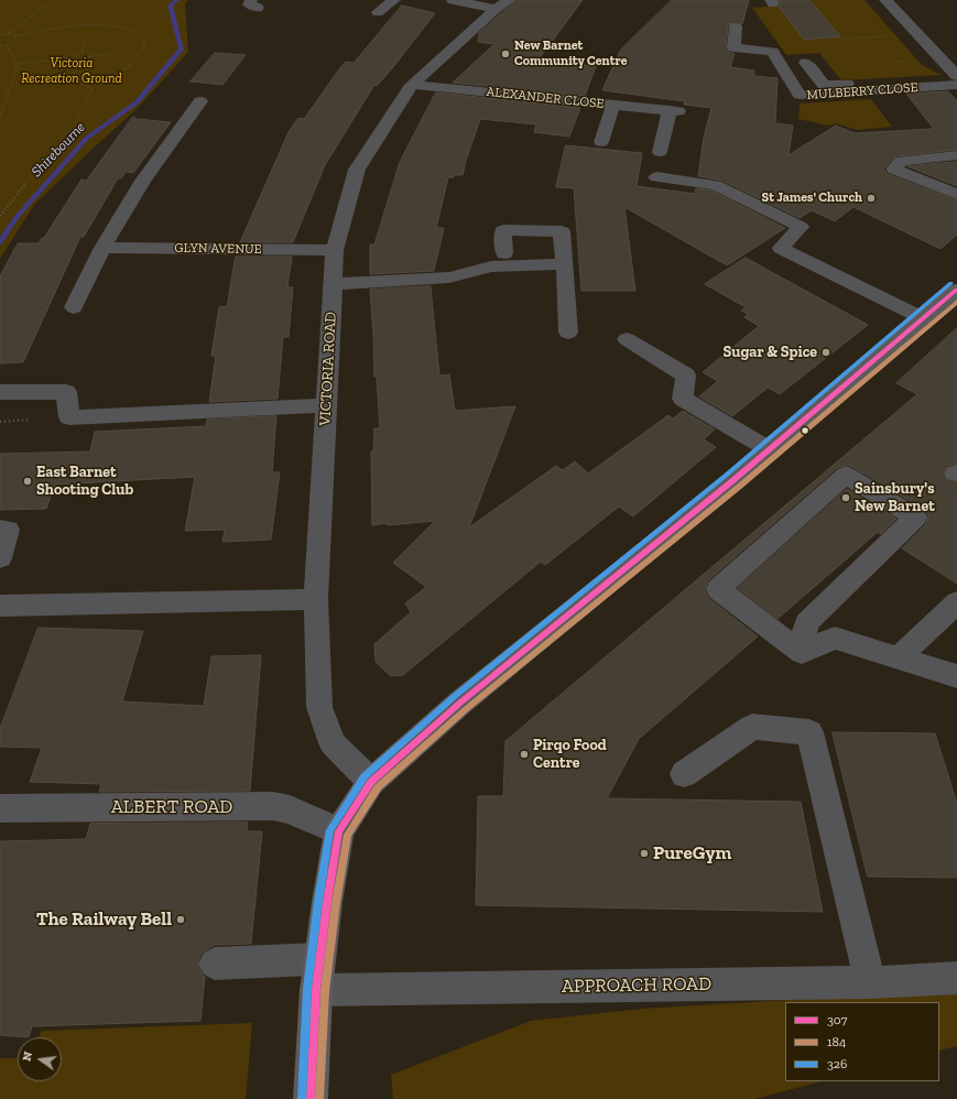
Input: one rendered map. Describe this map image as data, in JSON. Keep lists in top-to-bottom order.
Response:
{
  "streets": {
    "street": [
      "MULBERRY CLOSE",
      "ALEXANDER CLOSE",
      "GLYN AVENUE",
      "VICTORIA ROAD",
      "ALBERT ROAD",
      "APPROACH ROAD"
    ]
  },
  "crossings": [
    ["ALEXANDER CLOSE", "VICTORIA ROAD"],
    ["GLYN AVENUE", "VICTORIA ROAD"]
  ],
  "water": ["Shirebourne"],
  "parks": ["Victoria Recreation Ground"],
  "places": [
    "New Barnet Community Centre",
    "St James' Church",
    "Sugar & Spice",
    "East Barnet Shooting Club",
    "Sainsbury's New Barnet",
    "Pirqo Food Centre",
    "PureGym",
    "The Railway Bell"
  ],
  "lines": ["transit line 326", "transit line 307", "transit line 184"],
  "legend": ["307", "184", "326"],
  "north": "left"
}
